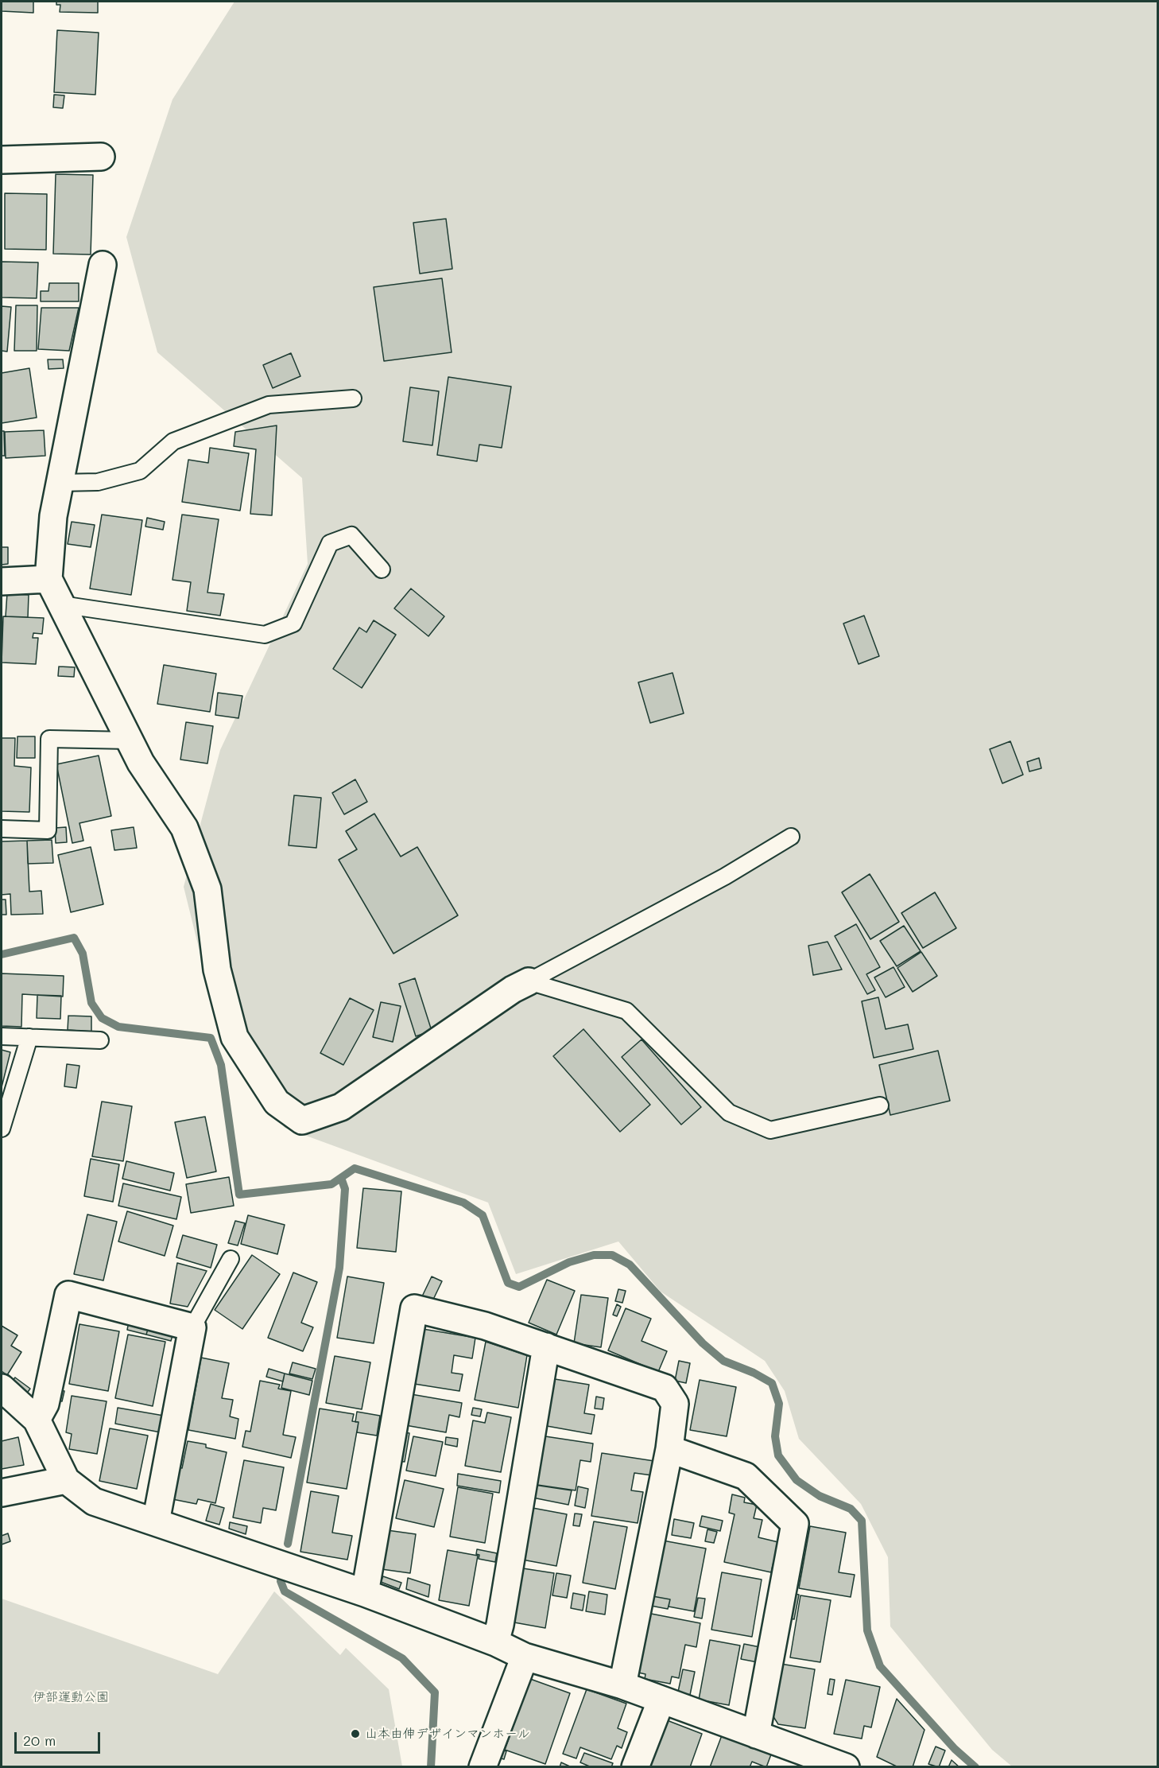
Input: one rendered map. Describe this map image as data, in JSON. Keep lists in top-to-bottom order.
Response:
{
  "parks": ["伊部運動公園"],
  "places": ["山本由伸デザインマンホール"],
  "scale_bar": "20 m"
}
